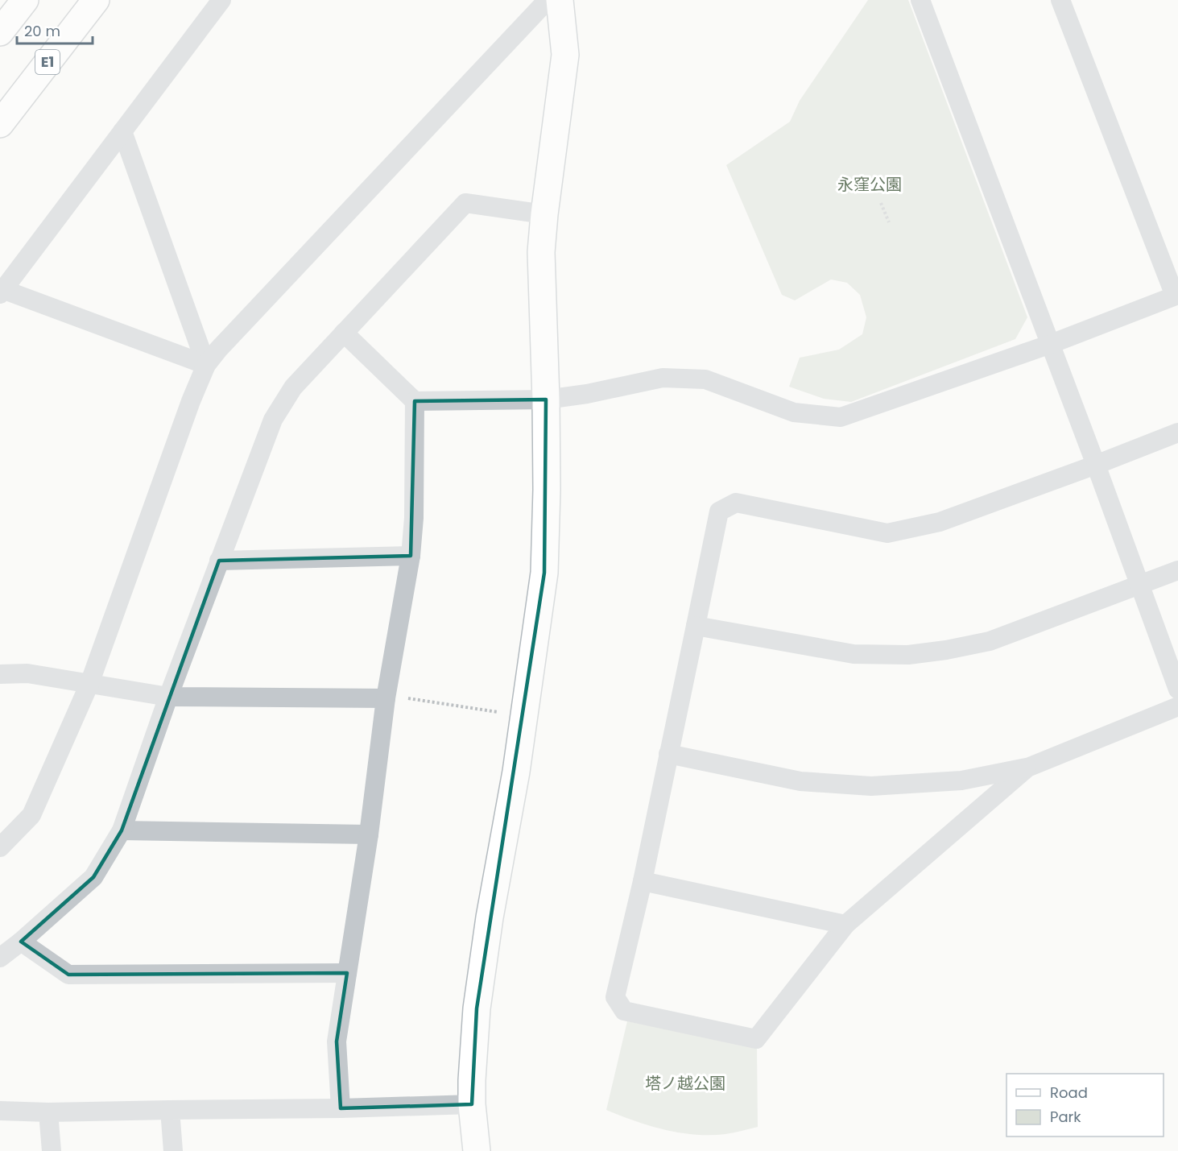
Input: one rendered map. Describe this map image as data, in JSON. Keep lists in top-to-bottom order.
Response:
{
  "streets": {
    "main road": ["E1"]
  },
  "parks": ["永窪公園", "塔ノ越公園"],
  "legend": ["Road", "Park"],
  "scale_bar": "20 m"
}
